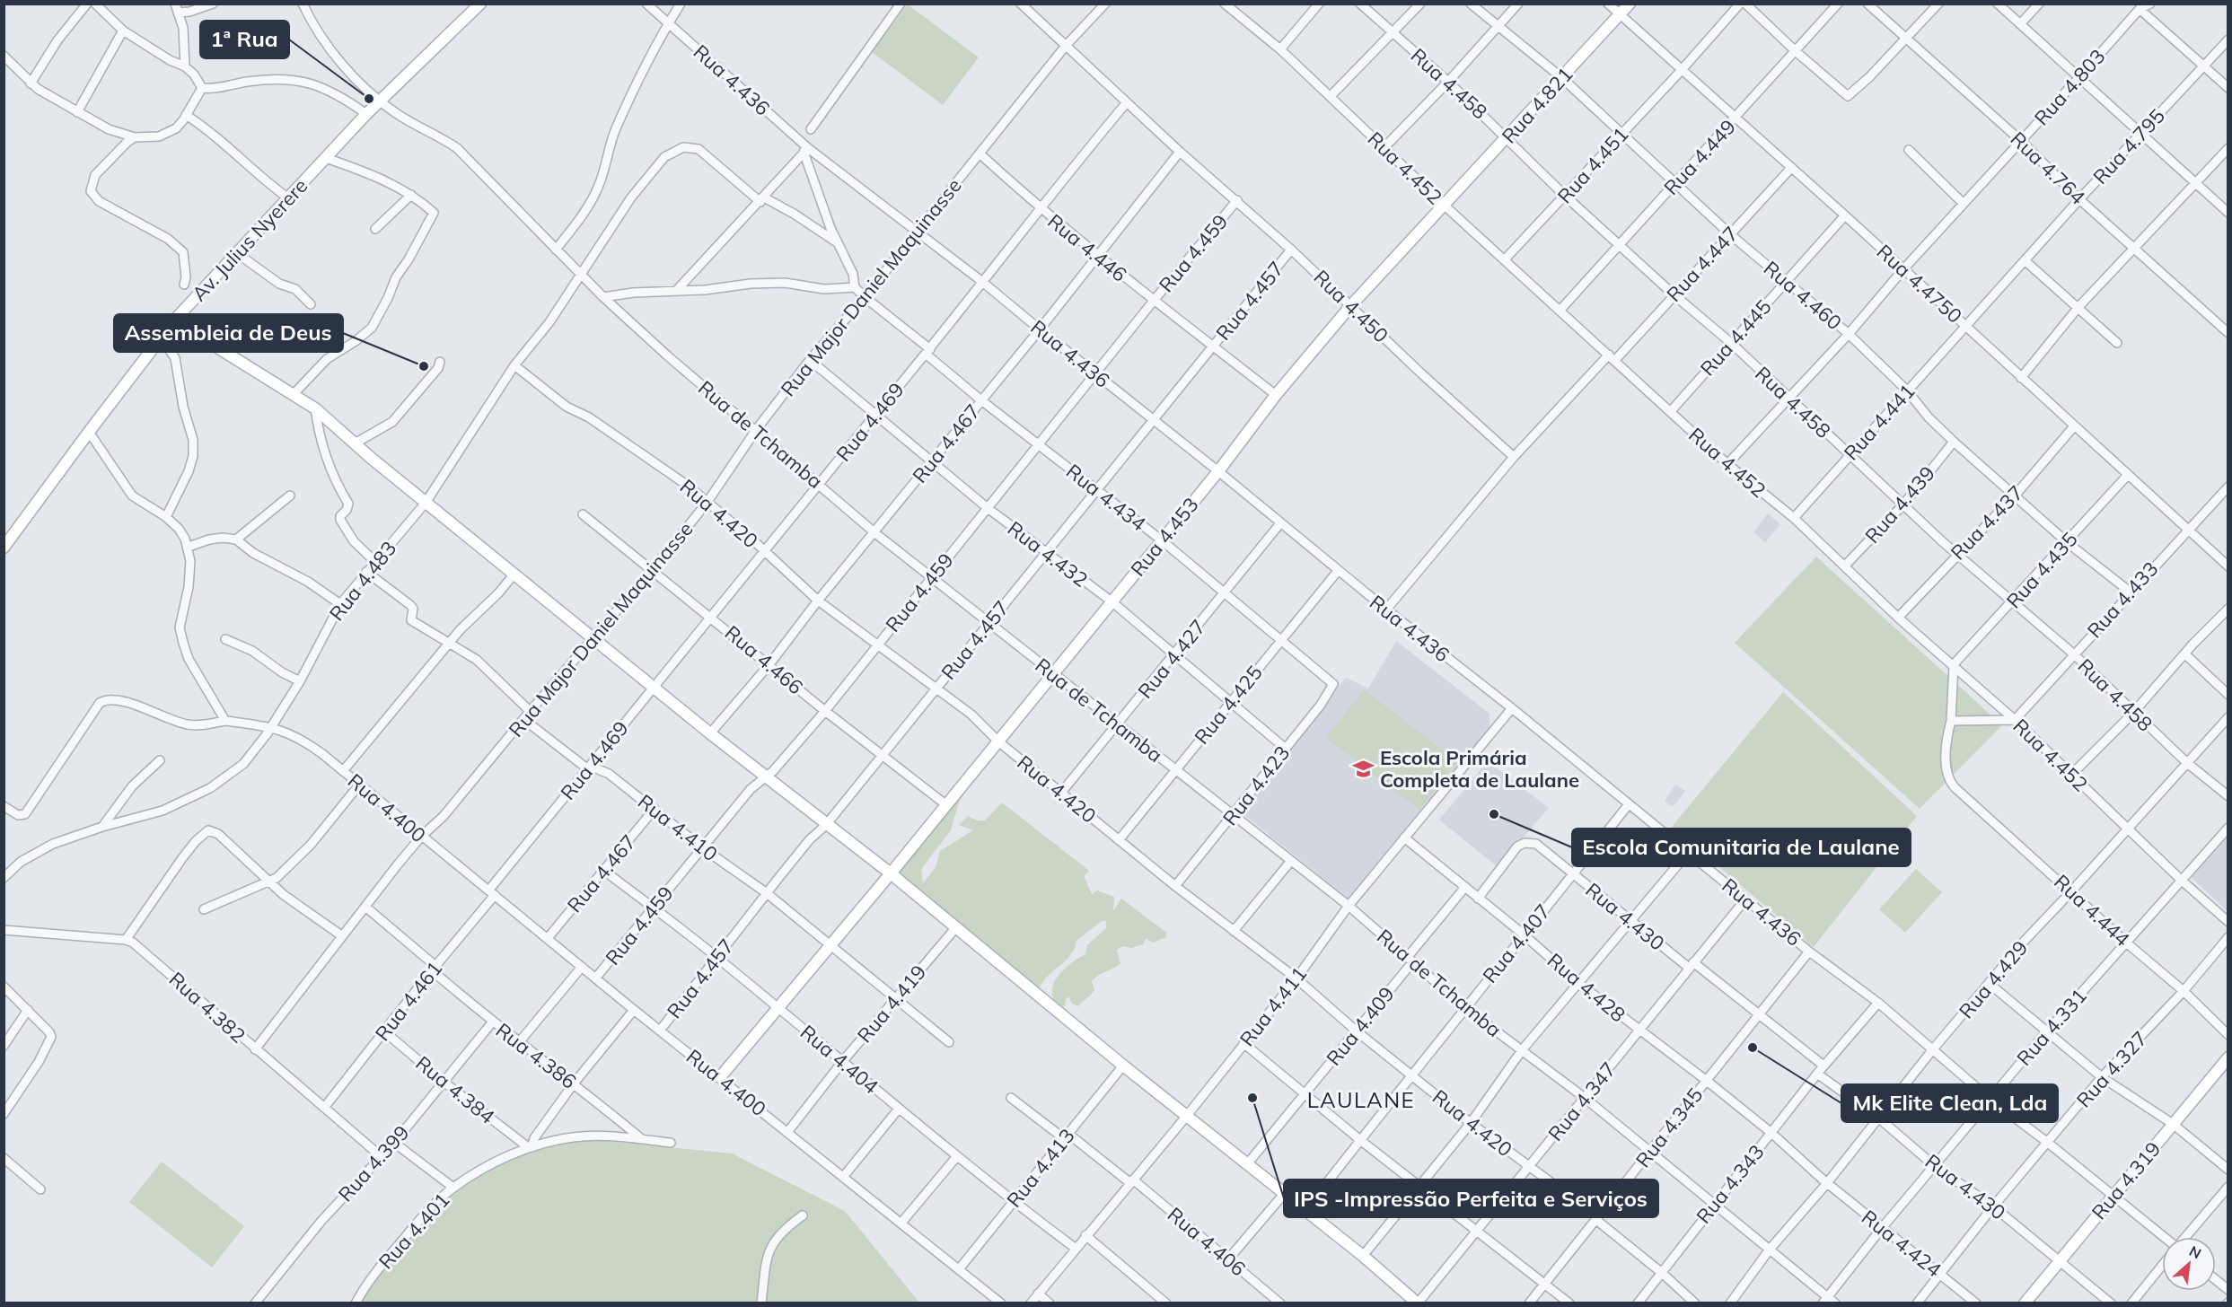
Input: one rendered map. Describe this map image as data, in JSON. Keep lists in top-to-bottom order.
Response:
{
  "streets": {
    "street": [
      "Rua 4.436",
      "Rua 4.458",
      "Rua 4.803",
      "Rua 4.821",
      "Rua 4.795",
      "Rua 4.449",
      "Rua 4.451",
      "Rua 4.452",
      "Rua 4.764",
      "Av. Julius Nyerere",
      "Rua 4.446",
      "Rua 4.459",
      "Rua 4.447",
      "Rua 4.4750",
      "Rua Major Daniel Maquinasse",
      "Rua 4.460",
      "Rua 4.457",
      "Rua 4.450",
      "Rua 4.445",
      "Rua 4.469",
      "Rua 4.441",
      "Rua de Tchamba",
      "Rua 4.467",
      "Rua 4.434",
      "Rua 4.439",
      "Rua 4.420",
      "Rua 4.437",
      "Rua 4.453",
      "Rua 4.432",
      "Rua 4.435",
      "Rua 4.483",
      "Rua 4.433",
      "Rua 4.427",
      "Rua 4.466",
      "Rua 4.425",
      "Rua 4.423",
      "Rua 4.400",
      "Rua 4.410",
      "Rua 4.444",
      "Rua 4.430",
      "Rua 4.407",
      "Rua 4.429",
      "Rua 4.428",
      "Rua 4.461",
      "Rua 4.419",
      "Rua 4.411",
      "Rua 4.382",
      "Rua 4.409",
      "Rua 4.331",
      "Rua 4.386",
      "Rua 4.404",
      "Rua 4.327",
      "Rua 4.384",
      "Rua 4.347",
      "Rua 4.345",
      "Rua 4.399",
      "Rua 4.413",
      "Rua 4.319",
      "Rua 4.343",
      "Rua 4.401",
      "Rua 4.406",
      "Rua 4.424"
    ]
  },
  "crossings": [
    ["Rua 4.436", "Rua 4.459"],
    ["Rua 4.436", "Rua 4.447"],
    ["Rua 4.436", "Rua Major Daniel Maquinasse"],
    ["Rua 4.436", "Rua 4.457"],
    ["Rua 4.436", "Rua 4.469"],
    ["Rua 4.436", "Rua 4.467"],
    ["Rua 4.436", "Rua 4.453"],
    ["Rua 4.436", "Rua 4.427"],
    ["Rua 4.436", "Rua 4.425"],
    ["Rua 4.436", "Rua 4.407"],
    ["Rua 4.436", "Rua 4.429"],
    ["Rua 4.436", "Rua 4.411"],
    ["Rua 4.436", "Rua 4.331"],
    ["Rua 4.436", "Rua 4.327"],
    ["Rua 4.436", "Rua 4.347"],
    ["Rua 4.436", "Rua 4.345"],
    ["Rua 4.436", "Rua 4.319"],
    ["Rua 4.436", "Rua 4.343"],
    ["Rua 4.458", "Rua 4.803"],
    ["Rua 4.458", "Rua 4.821"],
    ["Rua 4.458", "Rua 4.449"],
    ["Rua 4.458", "Rua 4.451"],
    ["Rua 4.458", "Rua 4.447"],
    ["Rua 4.458", "Rua 4.445"],
    ["Rua 4.458", "Rua 4.441"],
    ["Rua 4.458", "Rua 4.439"],
    ["Rua 4.458", "Rua 4.437"],
    ["Rua 4.458", "Rua 4.435"],
    ["Rua 4.458", "Rua 4.433"],
    ["Rua 4.458", "Rua 4.429"],
    ["Rua 4.803", "Rua 4.452"],
    ["Rua 4.803", "Rua 4.764"],
    ["Rua 4.803", "Rua 4.4750"],
    ["Rua 4.803", "Rua 4.460"],
    ["Rua 4.821", "Rua 4.452"],
    ["Rua 4.821", "Rua 4.4750"],
    ["Rua 4.821", "Rua 4.460"],
    ["Rua 4.821", "Rua 4.453"],
    ["Rua 4.795", "Rua 4.764"],
    ["Rua 4.795", "Rua 4.4750"],
    ["Rua 4.795", "Rua 4.441"],
    ["Rua 4.449", "Rua 4.452"],
    ["Rua 4.449", "Rua 4.4750"],
    ["Rua 4.449", "Rua 4.460"],
    ["Rua 4.451", "Rua 4.452"],
    ["Rua 4.451", "Rua 4.4750"],
    ["Rua 4.451", "Rua 4.460"],
    ["Rua 4.452", "Rua 4.447"],
    ["Rua 4.452", "Rua 4.445"],
    ["Rua 4.452", "Rua 4.441"],
    ["Rua 4.452", "Rua 4.439"],
    ["Rua 4.452", "Rua 4.437"],
    ["Rua 4.452", "Rua 4.453"],
    ["Rua 4.452", "Rua 4.435"],
    ["Rua 4.452", "Rua 4.433"],
    ["Rua 4.452", "Rua 4.429"],
    ["Rua 4.452", "Rua 4.331"],
    ["Av. Julius Nyerere", "Rua de Tchamba"],
    ["Rua 4.446", "Rua 4.459"],
    ["Rua 4.446", "Rua Major Daniel Maquinasse"],
    ["Rua 4.446", "Rua 4.457"],
    ["Rua 4.446", "Rua 4.469"],
    ["Rua 4.446", "Rua 4.467"],
    ["Rua 4.446", "Rua 4.453"],
    ["Rua 4.459", "Rua 4.450"],
    ["Rua 4.459", "Rua de Tchamba"],
    ["Rua 4.459", "Rua 4.434"],
    ["Rua 4.459", "Rua 4.420"],
    ["Rua 4.459", "Rua 4.432"],
    ["Rua 4.459", "Rua 4.466"],
    ["Rua 4.459", "Rua 4.400"],
    ["Rua 4.459", "Rua 4.410"],
    ["Rua 4.459", "Rua 4.404"],
    ["Rua 4.447", "Rua 4.4750"],
    ["Rua 4.447", "Rua 4.460"],
    ["Rua 4.447", "Rua 4.450"],
    ["Rua 4.4750", "Rua 4.445"],
    ["Rua 4.4750", "Rua 4.441"],
    ["Rua 4.4750", "Rua 4.437"],
    ["Rua 4.4750", "Rua 4.435"],
    ["Rua 4.4750", "Rua 4.433"],
    ["Rua Major Daniel Maquinasse", "Rua 4.450"],
    ["Rua Major Daniel Maquinasse", "Rua de Tchamba"],
    ["Rua Major Daniel Maquinasse", "Rua 4.434"],
    ["Rua Major Daniel Maquinasse", "Rua 4.420"],
    ["Rua Major Daniel Maquinasse", "Rua 4.432"],
    ["Rua Major Daniel Maquinasse", "Rua 4.466"],
    ["Rua Major Daniel Maquinasse", "Rua 4.400"],
    ["Rua Major Daniel Maquinasse", "Rua 4.410"],
    ["Rua Major Daniel Maquinasse", "Rua 4.382"],
    ["Rua Major Daniel Maquinasse", "Rua 4.386"],
    ["Rua 4.460", "Rua 4.445"],
    ["Rua 4.460", "Rua 4.441"],
    ["Rua 4.460", "Rua 4.439"],
    ["Rua 4.460", "Rua 4.437"],
    ["Rua 4.460", "Rua 4.435"],
    ["Rua 4.460", "Rua 4.433"],
    ["Rua 4.457", "Rua 4.450"],
    ["Rua 4.457", "Rua de Tchamba"],
    ["Rua 4.457", "Rua 4.434"],
    ["Rua 4.457", "Rua 4.420"],
    ["Rua 4.457", "Rua 4.432"],
    ["Rua 4.457", "Rua 4.466"],
    ["Rua 4.457", "Rua 4.400"],
    ["Rua 4.457", "Rua 4.410"],
    ["Rua 4.457", "Rua 4.404"],
    ["Rua 4.450", "Rua 4.469"],
    ["Rua 4.450", "Rua 4.467"],
    ["Rua 4.450", "Rua 4.453"],
    ["Rua 4.469", "Rua de Tchamba"],
    ["Rua 4.469", "Rua 4.434"],
    ["Rua 4.469", "Rua 4.420"],
    ["Rua 4.469", "Rua 4.432"],
    ["Rua 4.469", "Rua 4.466"],
    ["Rua 4.469", "Rua 4.400"],
    ["Rua 4.469", "Rua 4.410"],
    ["Rua 4.469", "Rua 4.461"],
    ["Rua de Tchamba", "Rua 4.467"],
    ["Rua de Tchamba", "Rua 4.453"],
    ["Rua de Tchamba", "Rua 4.483"],
    ["Rua de Tchamba", "Rua 4.427"],
    ["Rua de Tchamba", "Rua 4.425"],
    ["Rua de Tchamba", "Rua 4.423"],
    ["Rua de Tchamba", "Rua 4.407"],
    ["Rua de Tchamba", "Rua 4.429"],
    ["Rua de Tchamba", "Rua 4.411"],
    ["Rua de Tchamba", "Rua 4.409"],
    ["Rua de Tchamba", "Rua 4.331"],
    ["Rua de Tchamba", "Rua 4.347"],
    ["Rua de Tchamba", "Rua 4.345"],
    ["Rua de Tchamba", "Rua 4.343"],
    ["Rua 4.467", "Rua 4.434"],
    ["Rua 4.467", "Rua 4.420"],
    ["Rua 4.467", "Rua 4.432"],
    ["Rua 4.467", "Rua 4.466"],
    ["Rua 4.467", "Rua 4.400"],
    ["Rua 4.467", "Rua 4.410"],
    ["Rua 4.467", "Rua 4.404"],
    ["Rua 4.434", "Rua 4.453"],
    ["Rua 4.434", "Rua 4.427"],
    ["Rua 4.434", "Rua 4.425"],
    ["Rua 4.434", "Rua 4.423"],
    ["Rua 4.420", "Rua 4.453"],
    ["Rua 4.420", "Rua 4.483"],
    ["Rua 4.420", "Rua 4.427"],
    ["Rua 4.420", "Rua 4.425"],
    ["Rua 4.420", "Rua 4.423"],
    ["Rua 4.420", "Rua 4.407"],
    ["Rua 4.420", "Rua 4.411"],
    ["Rua 4.420", "Rua 4.409"],
    ["Rua 4.420", "Rua 4.347"],
    ["Rua 4.420", "Rua 4.345"],
    ["Rua 4.420", "Rua 4.343"],
    ["Rua 4.453", "Rua 4.432"],
    ["Rua 4.453", "Rua 4.466"],
    ["Rua 4.453", "Rua 4.400"],
    ["Rua 4.453", "Rua 4.410"],
    ["Rua 4.453", "Rua 4.404"],
    ["Rua 4.432", "Rua 4.427"],
    ["Rua 4.432", "Rua 4.425"],
    ["Rua 4.432", "Rua 4.423"],
    ["Rua 4.483", "Rua 4.400"],
    ["Rua 4.400", "Rua 4.461"],
    ["Rua 4.400", "Rua 4.419"],
    ["Rua 4.400", "Rua 4.413"],
    ["Rua 4.410", "Rua 4.419"],
    ["Rua 4.444", "Rua 4.429"],
    ["Rua 4.444", "Rua 4.331"],
    ["Rua 4.444", "Rua 4.327"],
    ["Rua 4.430", "Rua 4.407"],
    ["Rua 4.430", "Rua 4.429"],
    ["Rua 4.430", "Rua 4.428"],
    ["Rua 4.430", "Rua 4.331"],
    ["Rua 4.430", "Rua 4.327"],
    ["Rua 4.430", "Rua 4.347"],
    ["Rua 4.430", "Rua 4.345"],
    ["Rua 4.430", "Rua 4.319"],
    ["Rua 4.430", "Rua 4.343"],
    ["Rua 4.407", "Rua 4.428"],
    ["Rua 4.429", "Rua 4.424"],
    ["Rua 4.428", "Rua 4.411"],
    ["Rua 4.428", "Rua 4.409"],
    ["Rua 4.428", "Rua 4.347"],
    ["Rua 4.428", "Rua 4.345"],
    ["Rua 4.428", "Rua 4.343"],
    ["Rua 4.428", "Rua 4.424"],
    ["Rua 4.461", "Rua 4.382"],
    ["Rua 4.461", "Rua 4.386"],
    ["Rua 4.461", "Rua 4.384"],
    ["Rua 4.419", "Rua 4.404"],
    ["Rua 4.411", "Rua 4.404"],
    ["Rua 4.411", "Rua 4.406"],
    ["Rua 4.382", "Rua 4.399"],
    ["Rua 4.331", "Rua 4.424"],
    ["Rua 4.386", "Rua 4.399"],
    ["Rua 4.386", "Rua 4.401"],
    ["Rua 4.404", "Rua 4.413"],
    ["Rua 4.327", "Rua 4.424"],
    ["Rua 4.384", "Rua 4.399"],
    ["Rua 4.384", "Rua 4.401"],
    ["Rua 4.413", "Rua 4.406"],
    ["Rua 4.343", "Rua 4.424"]
  ],
  "districts": ["LAULANE"],
  "places": {
    "other": [
      "1ª Rua",
      "Assembleia de Deus",
      "Escola Comunitaria de Laulane",
      "Mk Elite Clean, Lda",
      "IPS -Impressão Perfeita e Serviços"
    ],
    "school or university": ["Escola Primária Completa de Laulane"]
  },
  "north": "top right"
}
